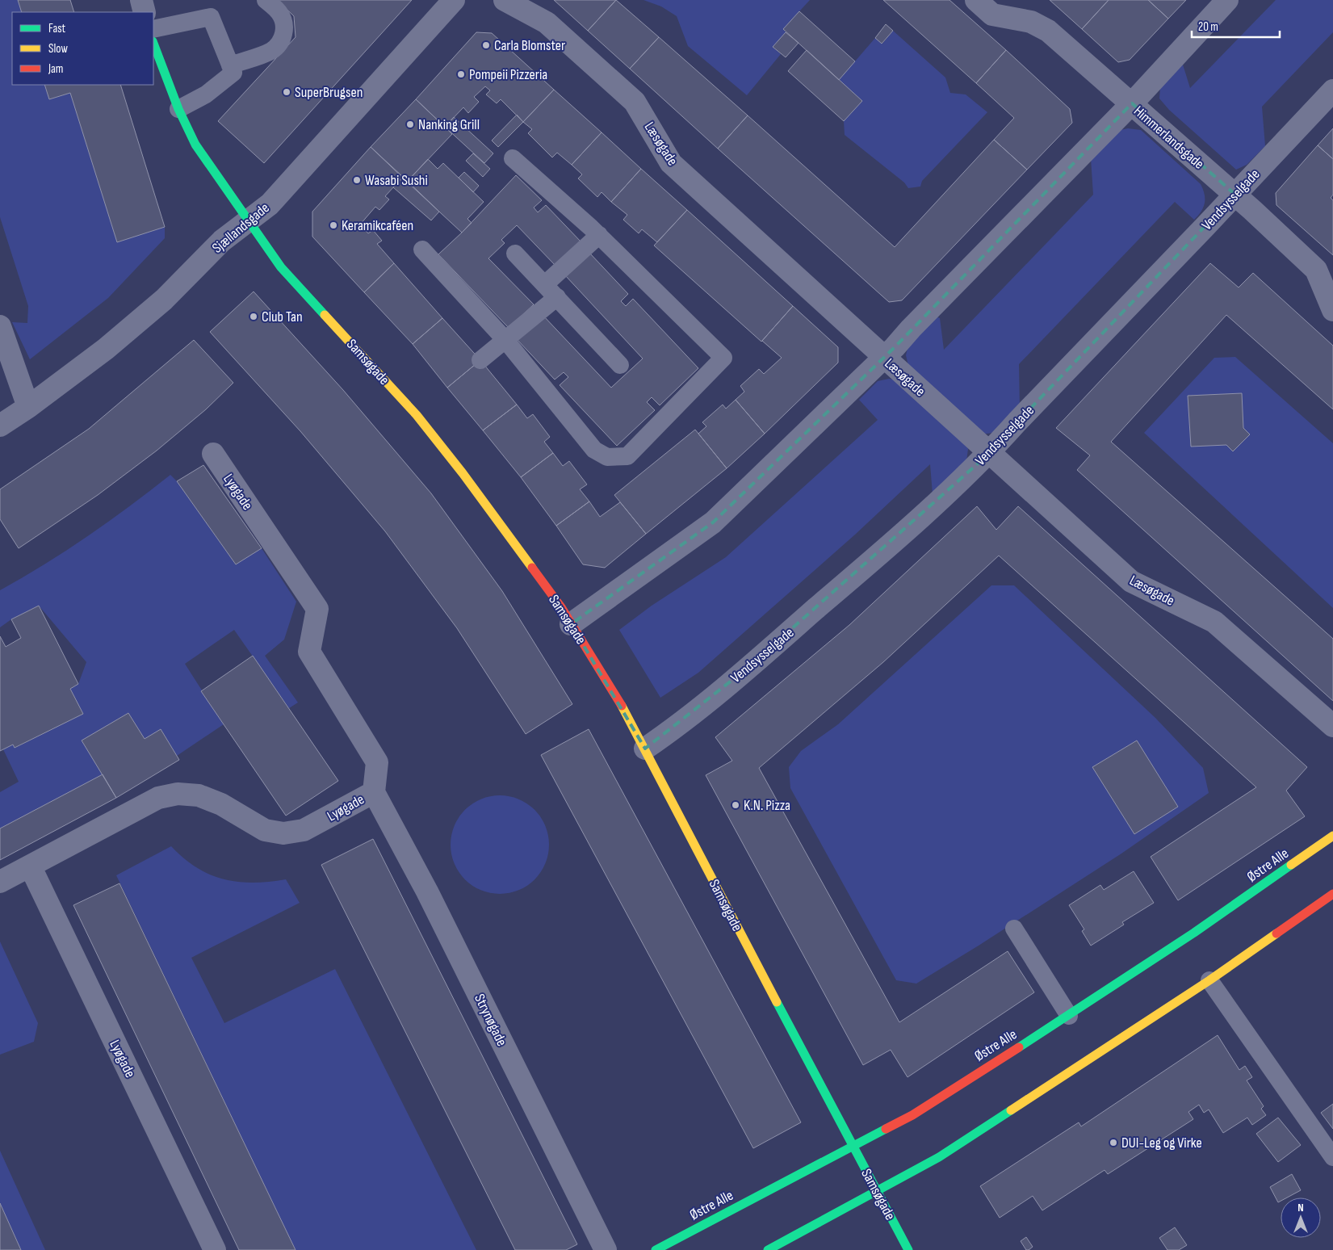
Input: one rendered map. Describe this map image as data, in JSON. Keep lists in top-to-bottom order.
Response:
{
  "streets": {
    "street": [
      "Himmerlandsgade",
      "Læsøgade",
      "Vendsysselgade",
      "Sjællandsgade",
      "Samsøgade",
      "Lyøgade",
      "Østre Alle",
      "Strynøgade"
    ]
  },
  "crossings": [
    ["Himmerlandsgade", "Vendsysselgade"],
    ["Læsøgade", "Vendsysselgade"],
    ["Vendsysselgade", "Samsøgade"],
    ["Sjællandsgade", "Samsøgade"],
    ["Samsøgade", "Østre Alle"],
    ["Lyøgade", "Strynøgade"]
  ],
  "places": [
    "Carla Blomster",
    "Pompeii Pizzeria",
    "SuperBrugsen",
    "Nanking Grill",
    "Wasabi Sushi",
    "Keramikcaféen",
    "Club Tan",
    "K.N. Pizza",
    "DUI-Leg og Virke"
  ],
  "legend": ["Fast", "Slow", "Jam"],
  "scale_bar": "20 m",
  "north": "top"
}
